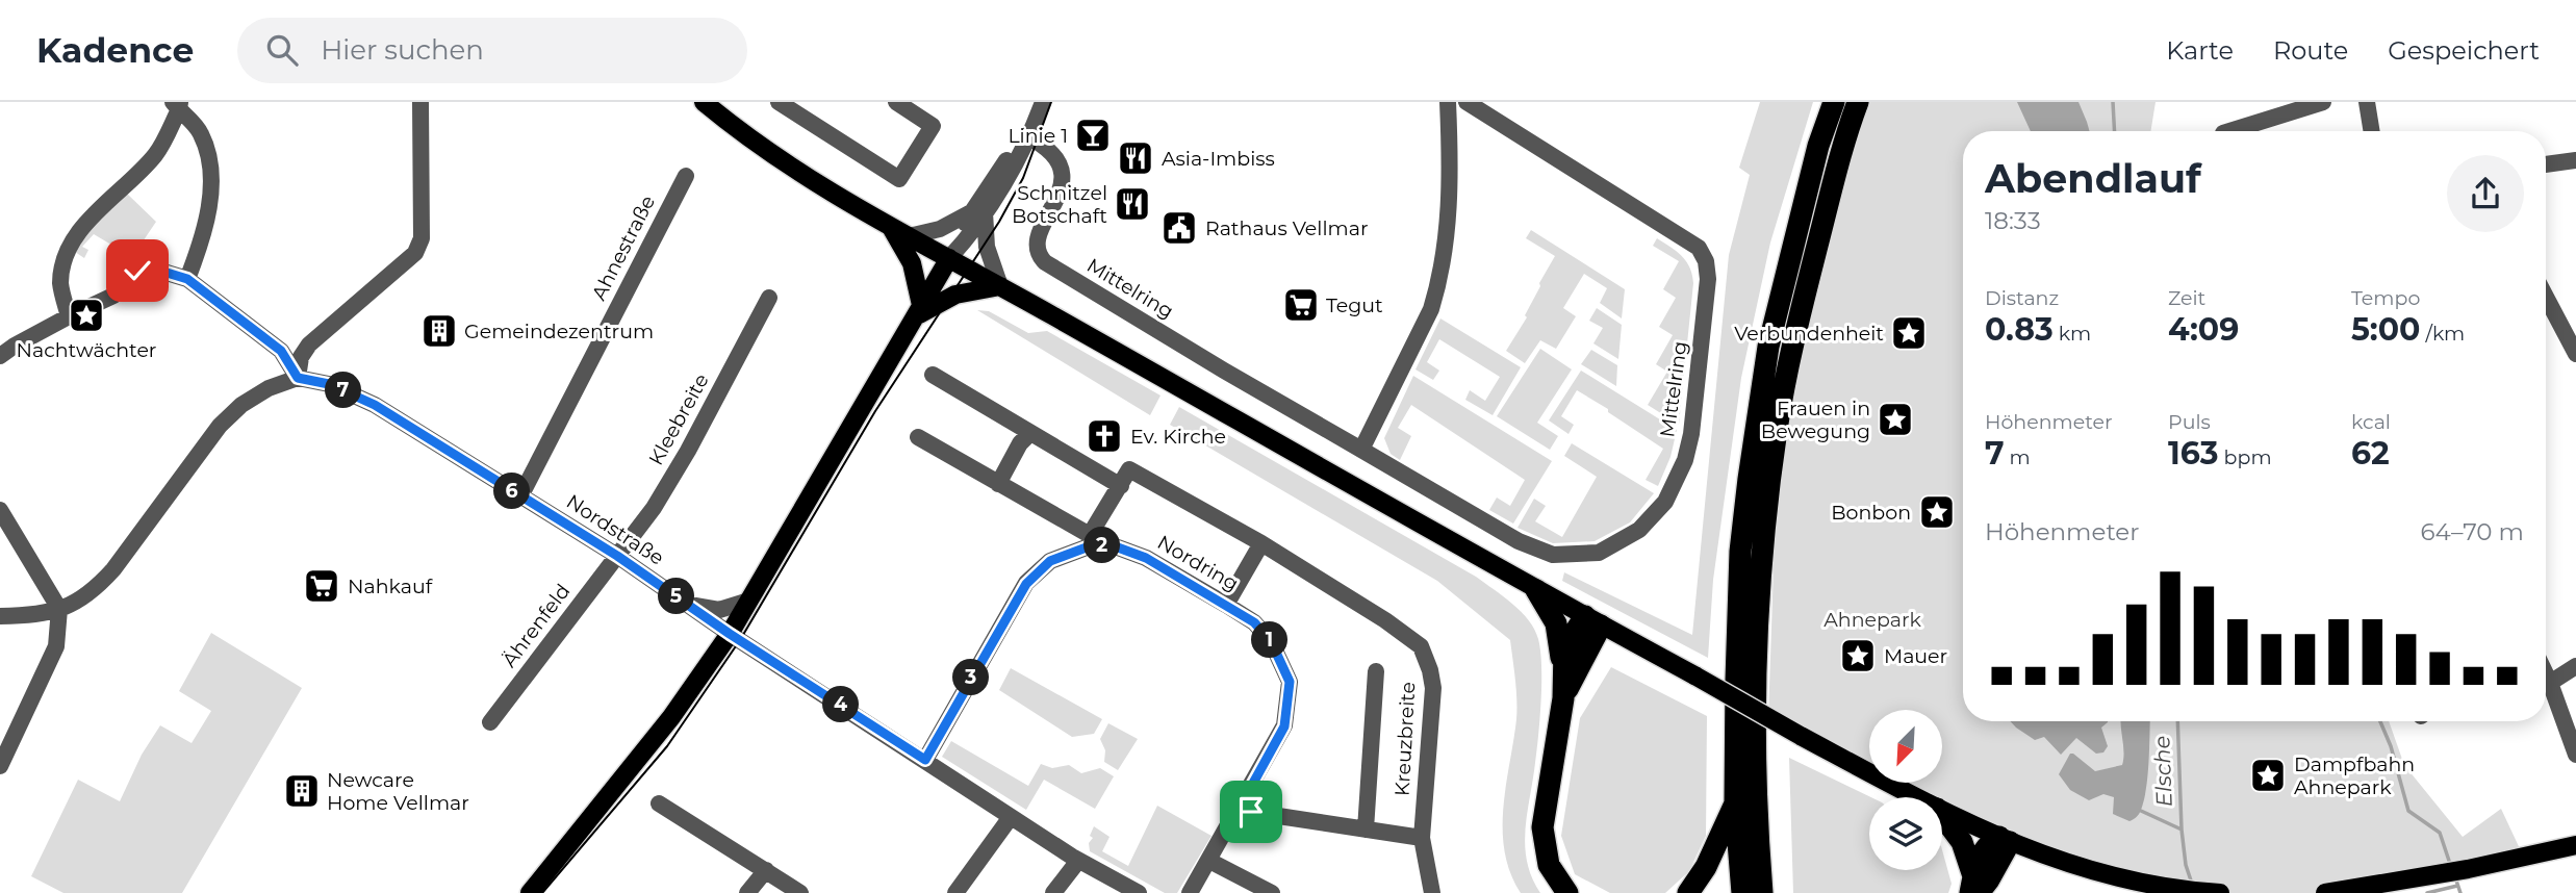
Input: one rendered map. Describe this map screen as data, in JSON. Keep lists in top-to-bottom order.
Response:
{
  "streets": {
    "street": [
      "Ahnestraße",
      "Mittelring",
      "Kleebreite",
      "Nordstraße",
      "Nordring",
      "Ährenfeld",
      "Kreuzbreite"
    ]
  },
  "crossings": [
    ["Ahnestraße", "Nordstraße"],
    ["Kleebreite", "Nordstraße"],
    ["Kleebreite", "Ährenfeld"],
    ["Nordstraße", "Nordring"],
    ["Nordstraße", "Ährenfeld"]
  ],
  "water": ["Elsche"],
  "parks": ["Ahnepark"],
  "places": {
    "bar": ["Linie 1"],
    "restaurant": ["Asia-Imbiss", "Schnitzel Botschaft"],
    "public building": ["Rathaus Vellmar"],
    "supermarket": ["Tegut", "Nahkauf"],
    "place": [
      "Nachtwächter",
      "Verbundenheit",
      "Frauen in Bewegung",
      "Bonbon",
      "Mauer",
      "Dampfbahn Ahnepark"
    ],
    "building": ["Gemeindezentrum", "Newcare Home Vellmar"],
    "church": ["Ev. Kirche"]
  },
  "north": "bottom left",
  "page": {
    "header": "Kadence",
    "search": "Hier suchen",
    "nav": ["Karte", "Route", "Gespeichert"],
    "heading": ["Abendlauf", "18:33"],
    "stats": [
      ["Distanz", "0.83 km"],
      ["Zeit", "4:09"],
      ["Tempo", "5:00 /km"],
      ["Höhenmeter", "7 m"],
      ["Puls", "163 bpm"],
      ["kcal", "62"]
    ],
    "pins": [
      "7",
      "6",
      "2",
      "5",
      "1",
      "3",
      "4"
    ],
    "chart": ["Höhenmeter", "64–70 m"]
  }
}
